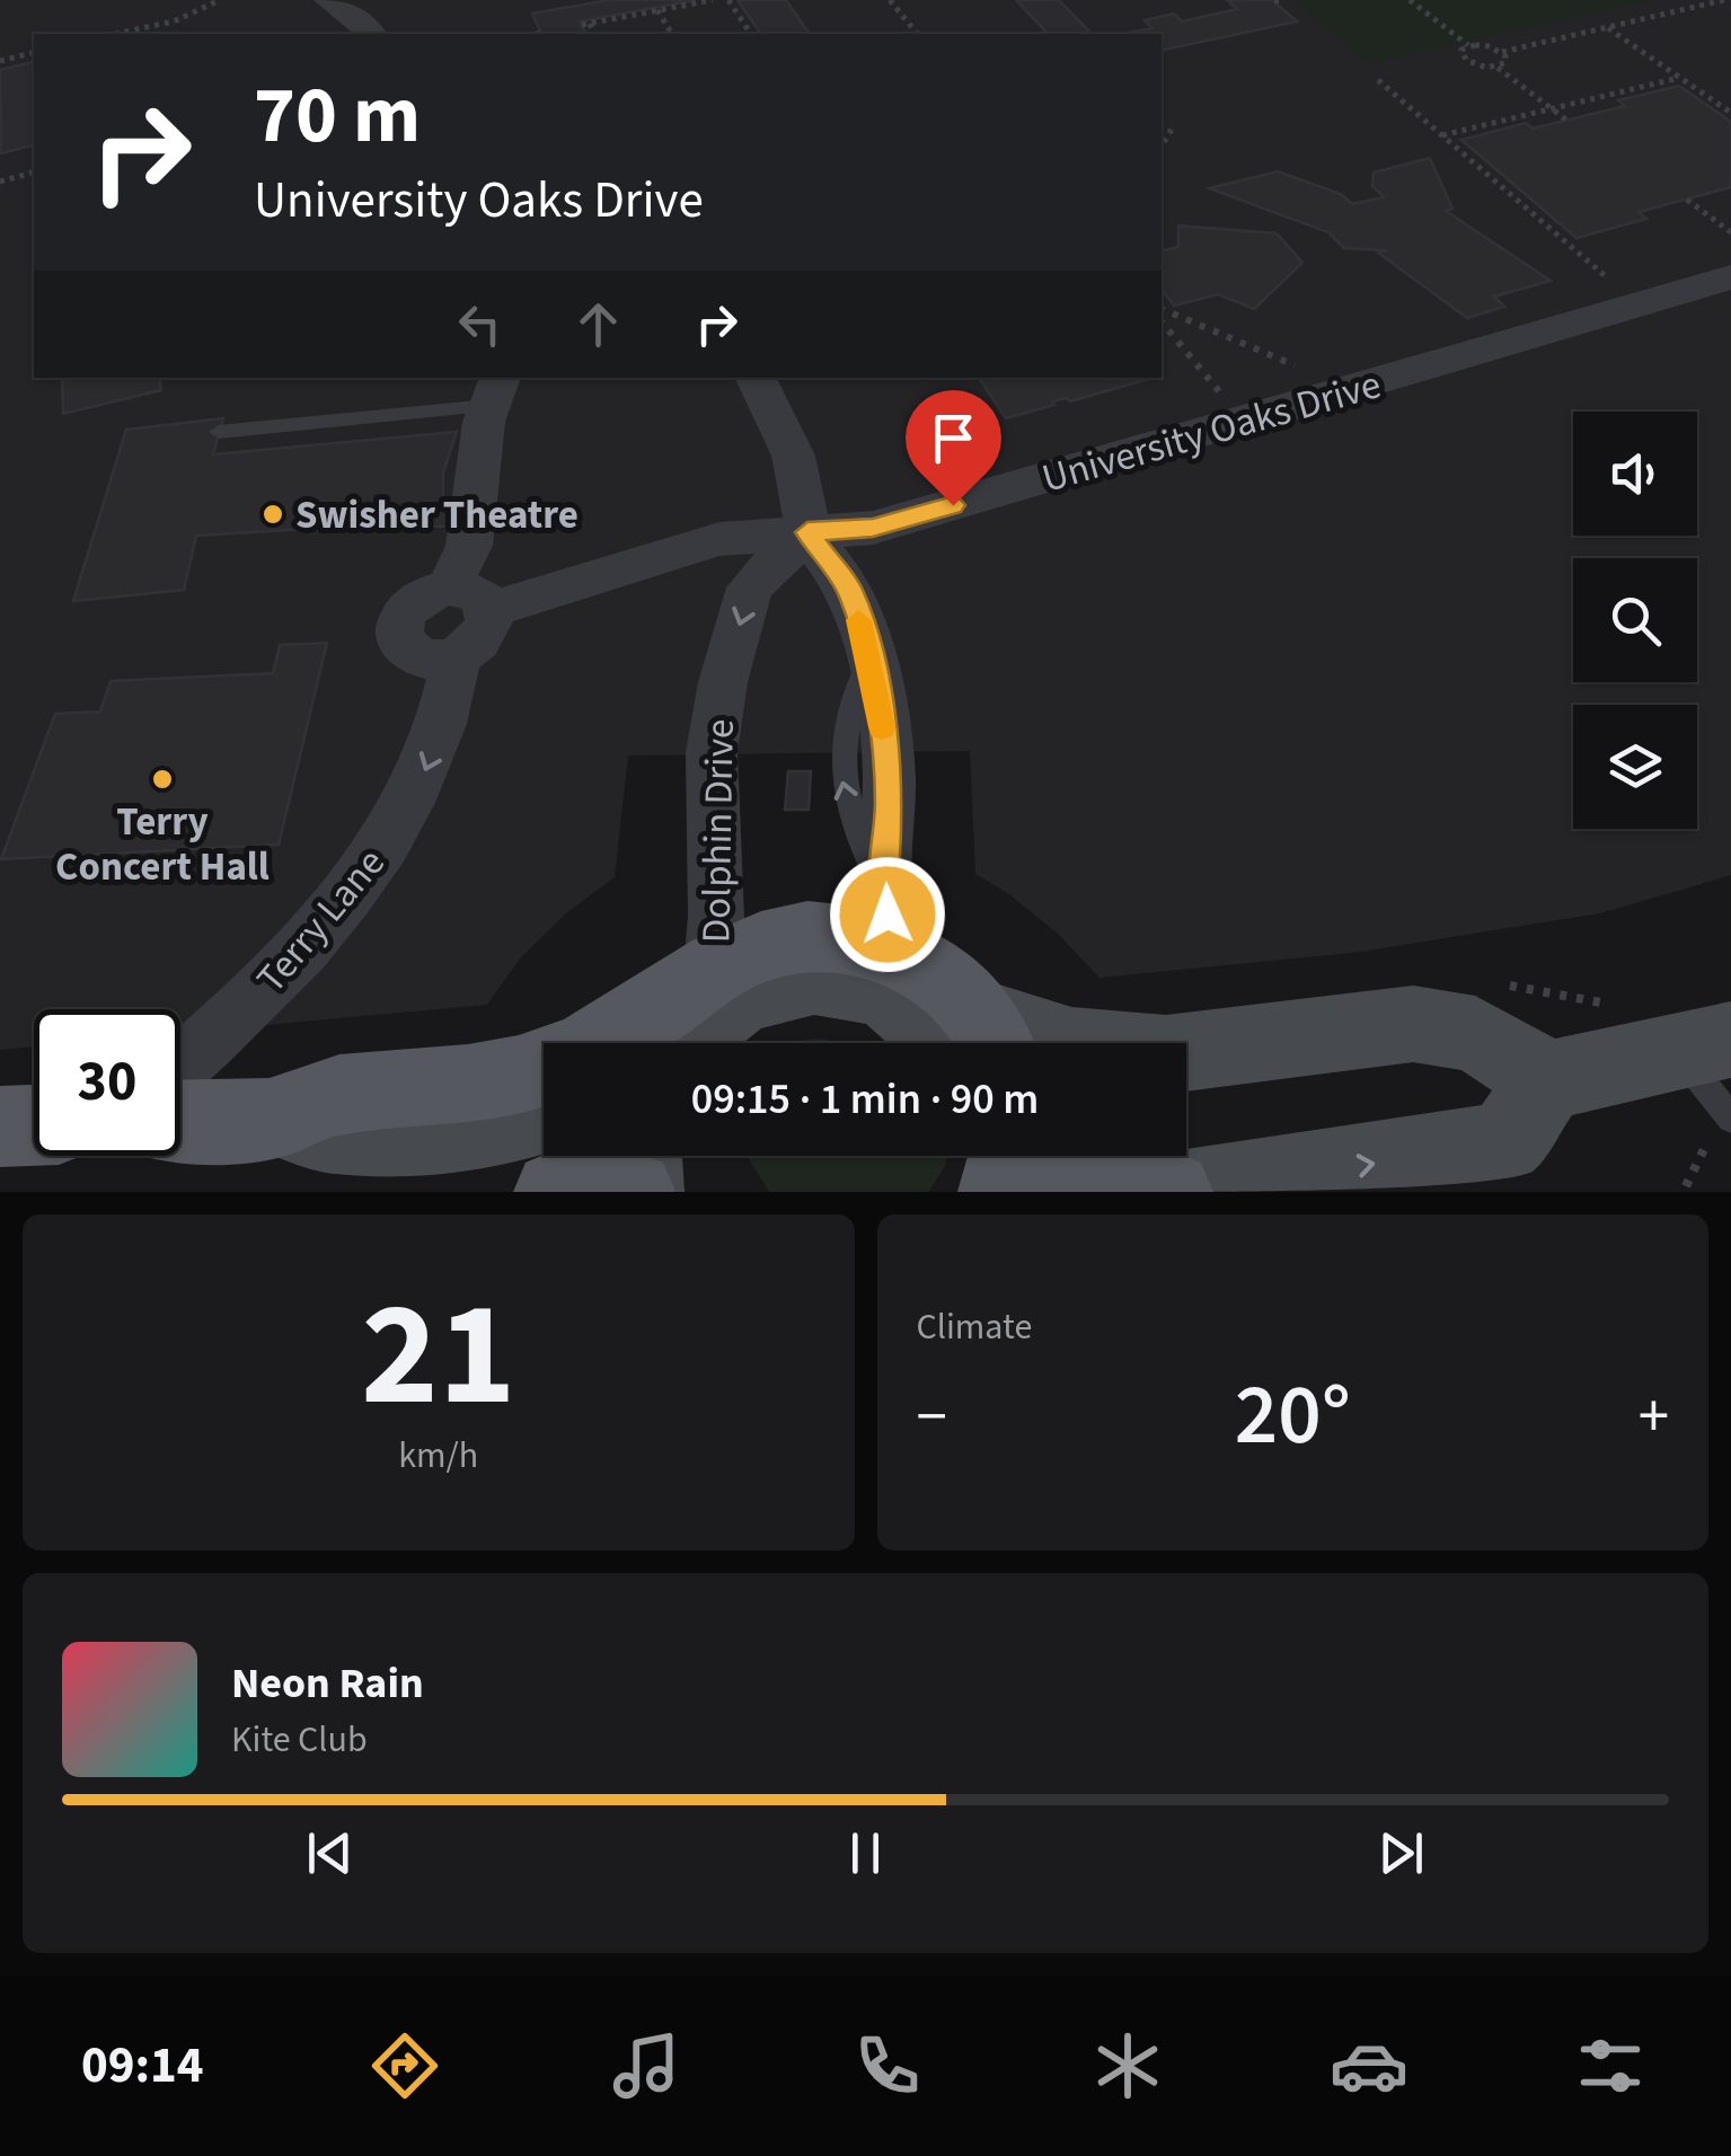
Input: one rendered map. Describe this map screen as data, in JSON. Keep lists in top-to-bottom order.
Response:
{
  "streets": {
    "street": ["University Oaks Drive", "Dolphin Drive", "Terry Lane"]
  },
  "crossings": [
    ["University Oaks Drive", "Dolphin Drive"],
    ["University Oaks Drive", "Terry Lane"]
  ],
  "one_way": ["Terry Lane"],
  "places": ["Swisher Theatre", "Terry Concert Hall"],
  "page": {
    "turn": ["70 m", "University Oaks Drive"],
    "limit": "30",
    "trip": "09:15 · 1 min · 90 m",
    "tile": [
      ["21", "km/h"],
      "Climate"
    ],
    "heat": ["−", "20°", "+"],
    "song": ["Neon Rain", "Kite Club"],
    "tabs": "09:14"
  }
}
